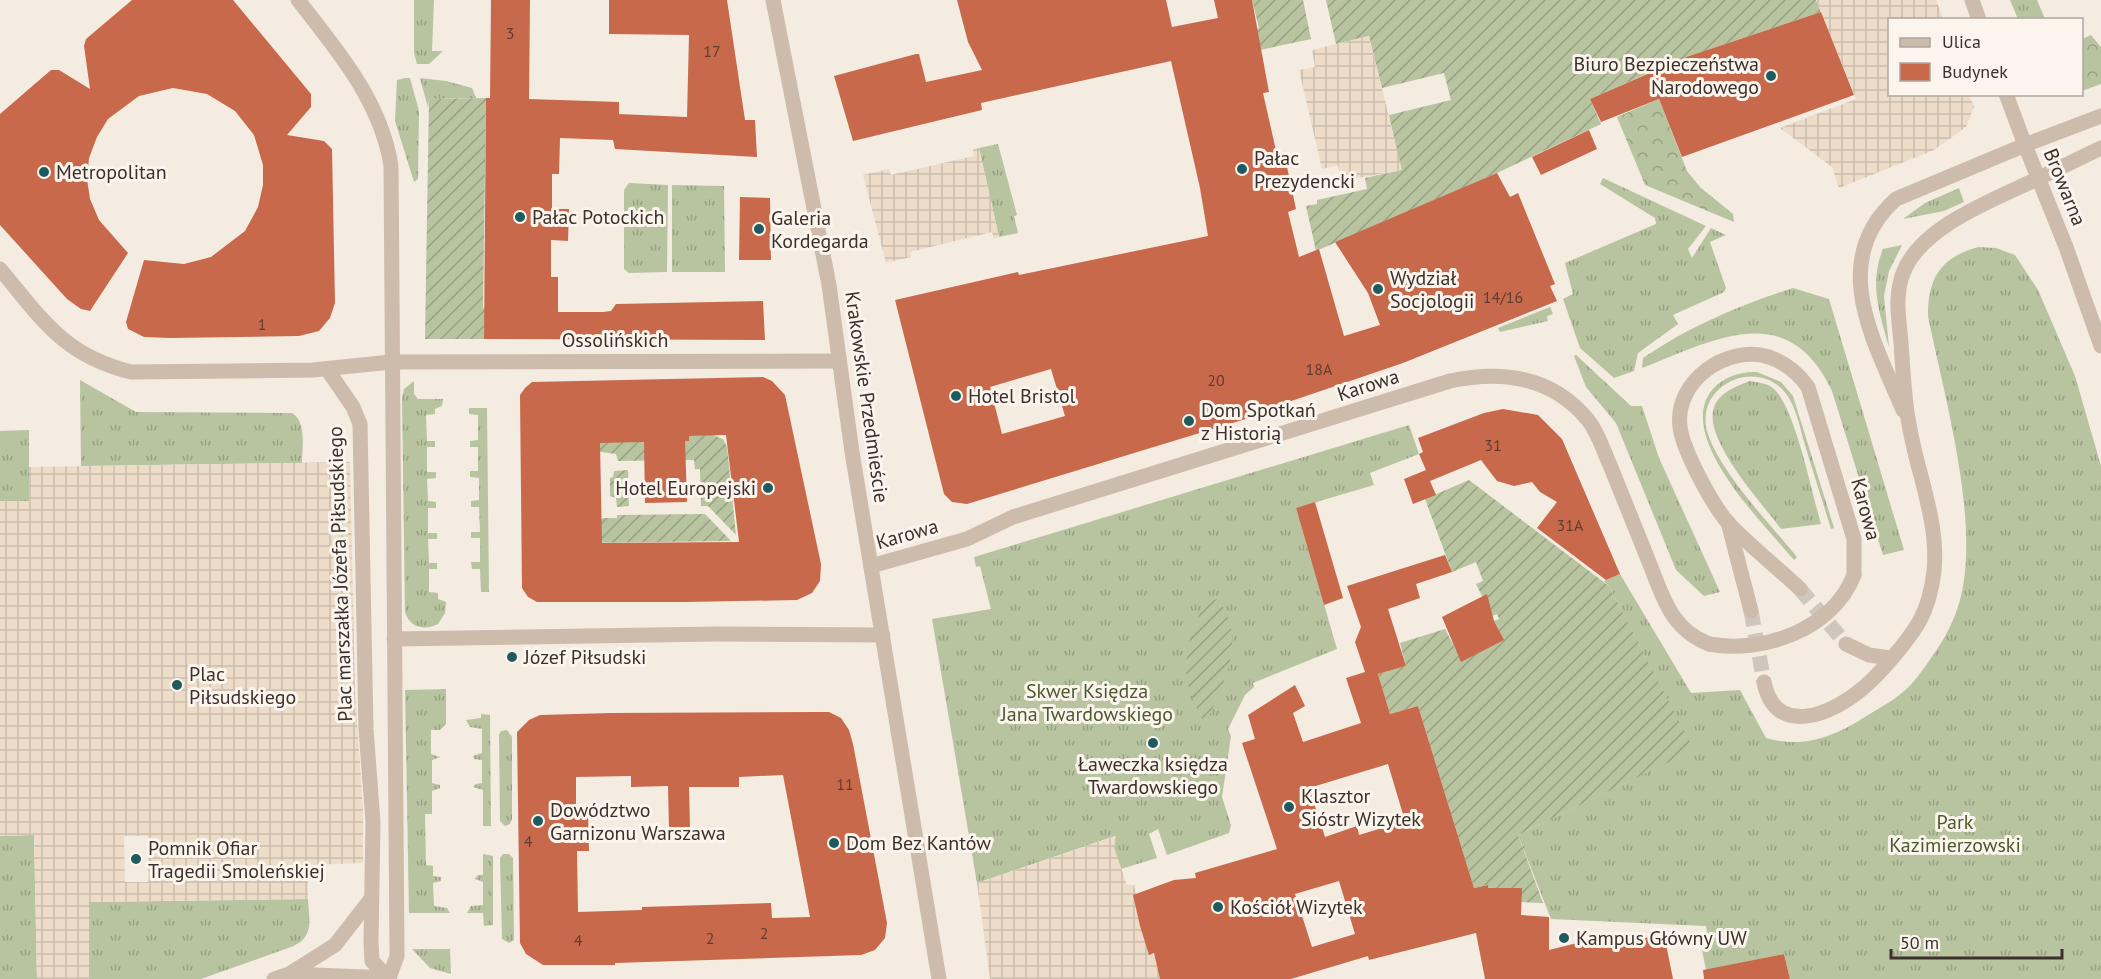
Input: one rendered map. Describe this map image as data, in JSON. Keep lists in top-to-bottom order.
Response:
{
  "streets": {
    "street": [
      "Browarna",
      "Ossolińskich",
      "Karowa",
      "Krakowskie Przedmieście",
      "Plac marszałka Józefa Piłsudskiego"
    ]
  },
  "crossings": [
    ["Ossolińskich", "Krakowskie Przedmieście"],
    ["Ossolińskich", "Plac marszałka Józefa Piłsudskiego"],
    ["Karowa", "Krakowskie Przedmieście"]
  ],
  "parks": ["Skwer Księdza Jana Twardowskiego", "Park Kazimierzowski"],
  "places": [
    "Biuro Bezpieczeństwa Narodowego",
    "Pałac Prezydencki",
    "Metropolitan",
    "Pałac Potockich",
    "Galeria Kordegarda",
    "Wydział Socjologii",
    "Hotel Bristol",
    "Dom Spotkań z Historią",
    "Hotel Europejski",
    "Józef Piłsudski",
    "Plac Piłsudskiego",
    "Ławeczka księdza Twardowskiego",
    "Klasztor Sióstr Wizytek",
    "Dowództwo Garnizonu Warszawa",
    "Dom Bez Kantów",
    "Pomnik Ofiar Tragedii Smoleńskiej",
    "Kościół Wizytek",
    "Kampus Główny UW"
  ],
  "house_numbers": [
    "3",
    "17",
    "14/16",
    "1",
    "18A",
    "20",
    "31",
    "31A",
    "11",
    "4",
    "2",
    "2",
    "4"
  ],
  "legend": ["Ulica", "Budynek"],
  "scale_bar": "50 m"
}
